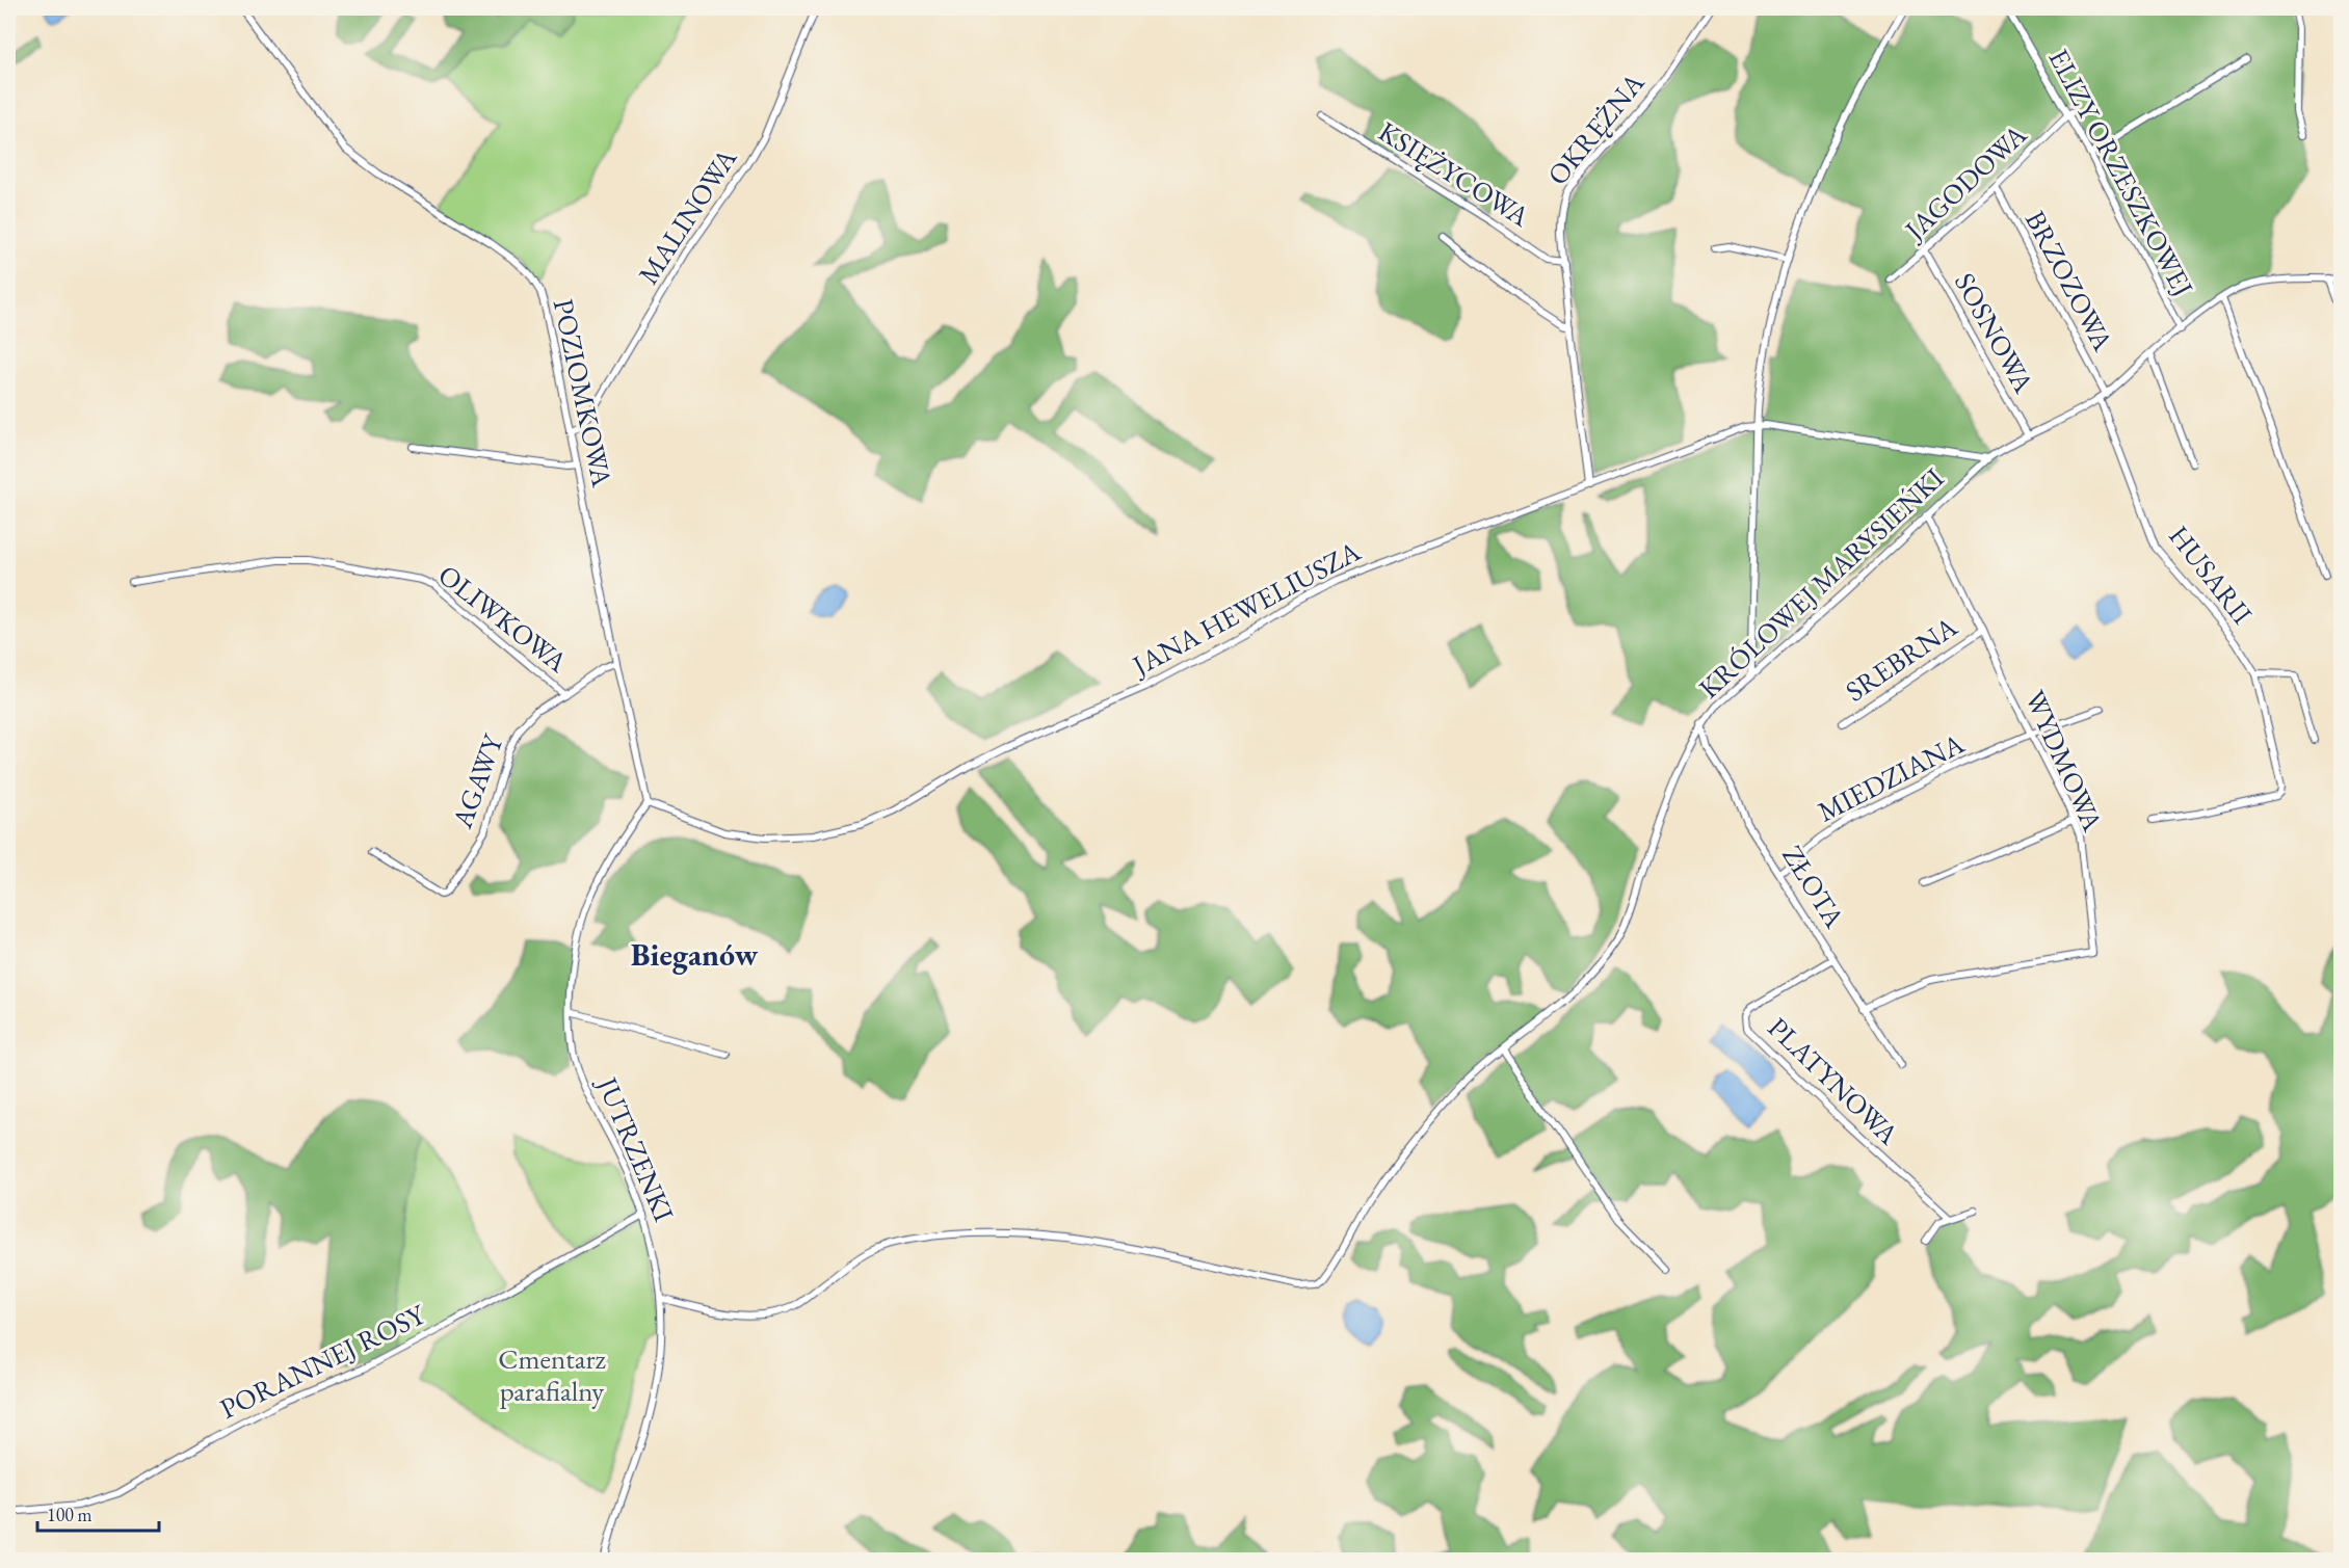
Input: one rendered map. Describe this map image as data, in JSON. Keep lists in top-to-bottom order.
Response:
{
  "streets": {
    "street": [
      "OKRĘŻNA",
      "ELIZY ORZESZKOWEJ",
      "KSIĘŻYCOWA",
      "JAGODOWA",
      "MALINOWA",
      "BRZOZOWA",
      "SOSNOWA",
      "POZIOMKOWA",
      "HUSARII",
      "KRÓLOWEJ MARYSIEŃKI",
      "JANA HEWELIUSZA",
      "OLIWKOWA",
      "SREBRNA",
      "WYDMOWA",
      "MIEDZIANA",
      "AGAWY",
      "ZŁOTA",
      "PLATYNOWA",
      "JUTRZENKI",
      "PORANNEJ ROSY"
    ]
  },
  "crossings": [
    ["OKRĘŻNA", "KSIĘŻYCOWA"],
    ["OKRĘŻNA", "JANA HEWELIUSZA"],
    ["ELIZY ORZESZKOWEJ", "JAGODOWA"],
    ["ELIZY ORZESZKOWEJ", "KRÓLOWEJ MARYSIEŃKI"],
    ["JAGODOWA", "BRZOZOWA"],
    ["JAGODOWA", "SOSNOWA"],
    ["MALINOWA", "POZIOMKOWA"],
    ["BRZOZOWA", "HUSARII"],
    ["BRZOZOWA", "KRÓLOWEJ MARYSIEŃKI"],
    ["SOSNOWA", "KRÓLOWEJ MARYSIEŃKI"],
    ["POZIOMKOWA", "JANA HEWELIUSZA"],
    ["POZIOMKOWA", "OLIWKOWA"],
    ["POZIOMKOWA", "JUTRZENKI"],
    ["HUSARII", "KRÓLOWEJ MARYSIEŃKI"],
    ["KRÓLOWEJ MARYSIEŃKI", "JANA HEWELIUSZA"],
    ["KRÓLOWEJ MARYSIEŃKI", "WYDMOWA"],
    ["KRÓLOWEJ MARYSIEŃKI", "ZŁOTA"],
    ["KRÓLOWEJ MARYSIEŃKI", "JUTRZENKI"],
    ["JANA HEWELIUSZA", "JUTRZENKI"],
    ["OLIWKOWA", "AGAWY"],
    ["SREBRNA", "WYDMOWA"],
    ["WYDMOWA", "MIEDZIANA"],
    ["WYDMOWA", "ZŁOTA"],
    ["MIEDZIANA", "ZŁOTA"],
    ["ZŁOTA", "PLATYNOWA"],
    ["JUTRZENKI", "PORANNEJ ROSY"]
  ],
  "districts": ["Bieganów"],
  "parks": ["Cmentarz parafialny"],
  "scale_bar": "100 m"
}
